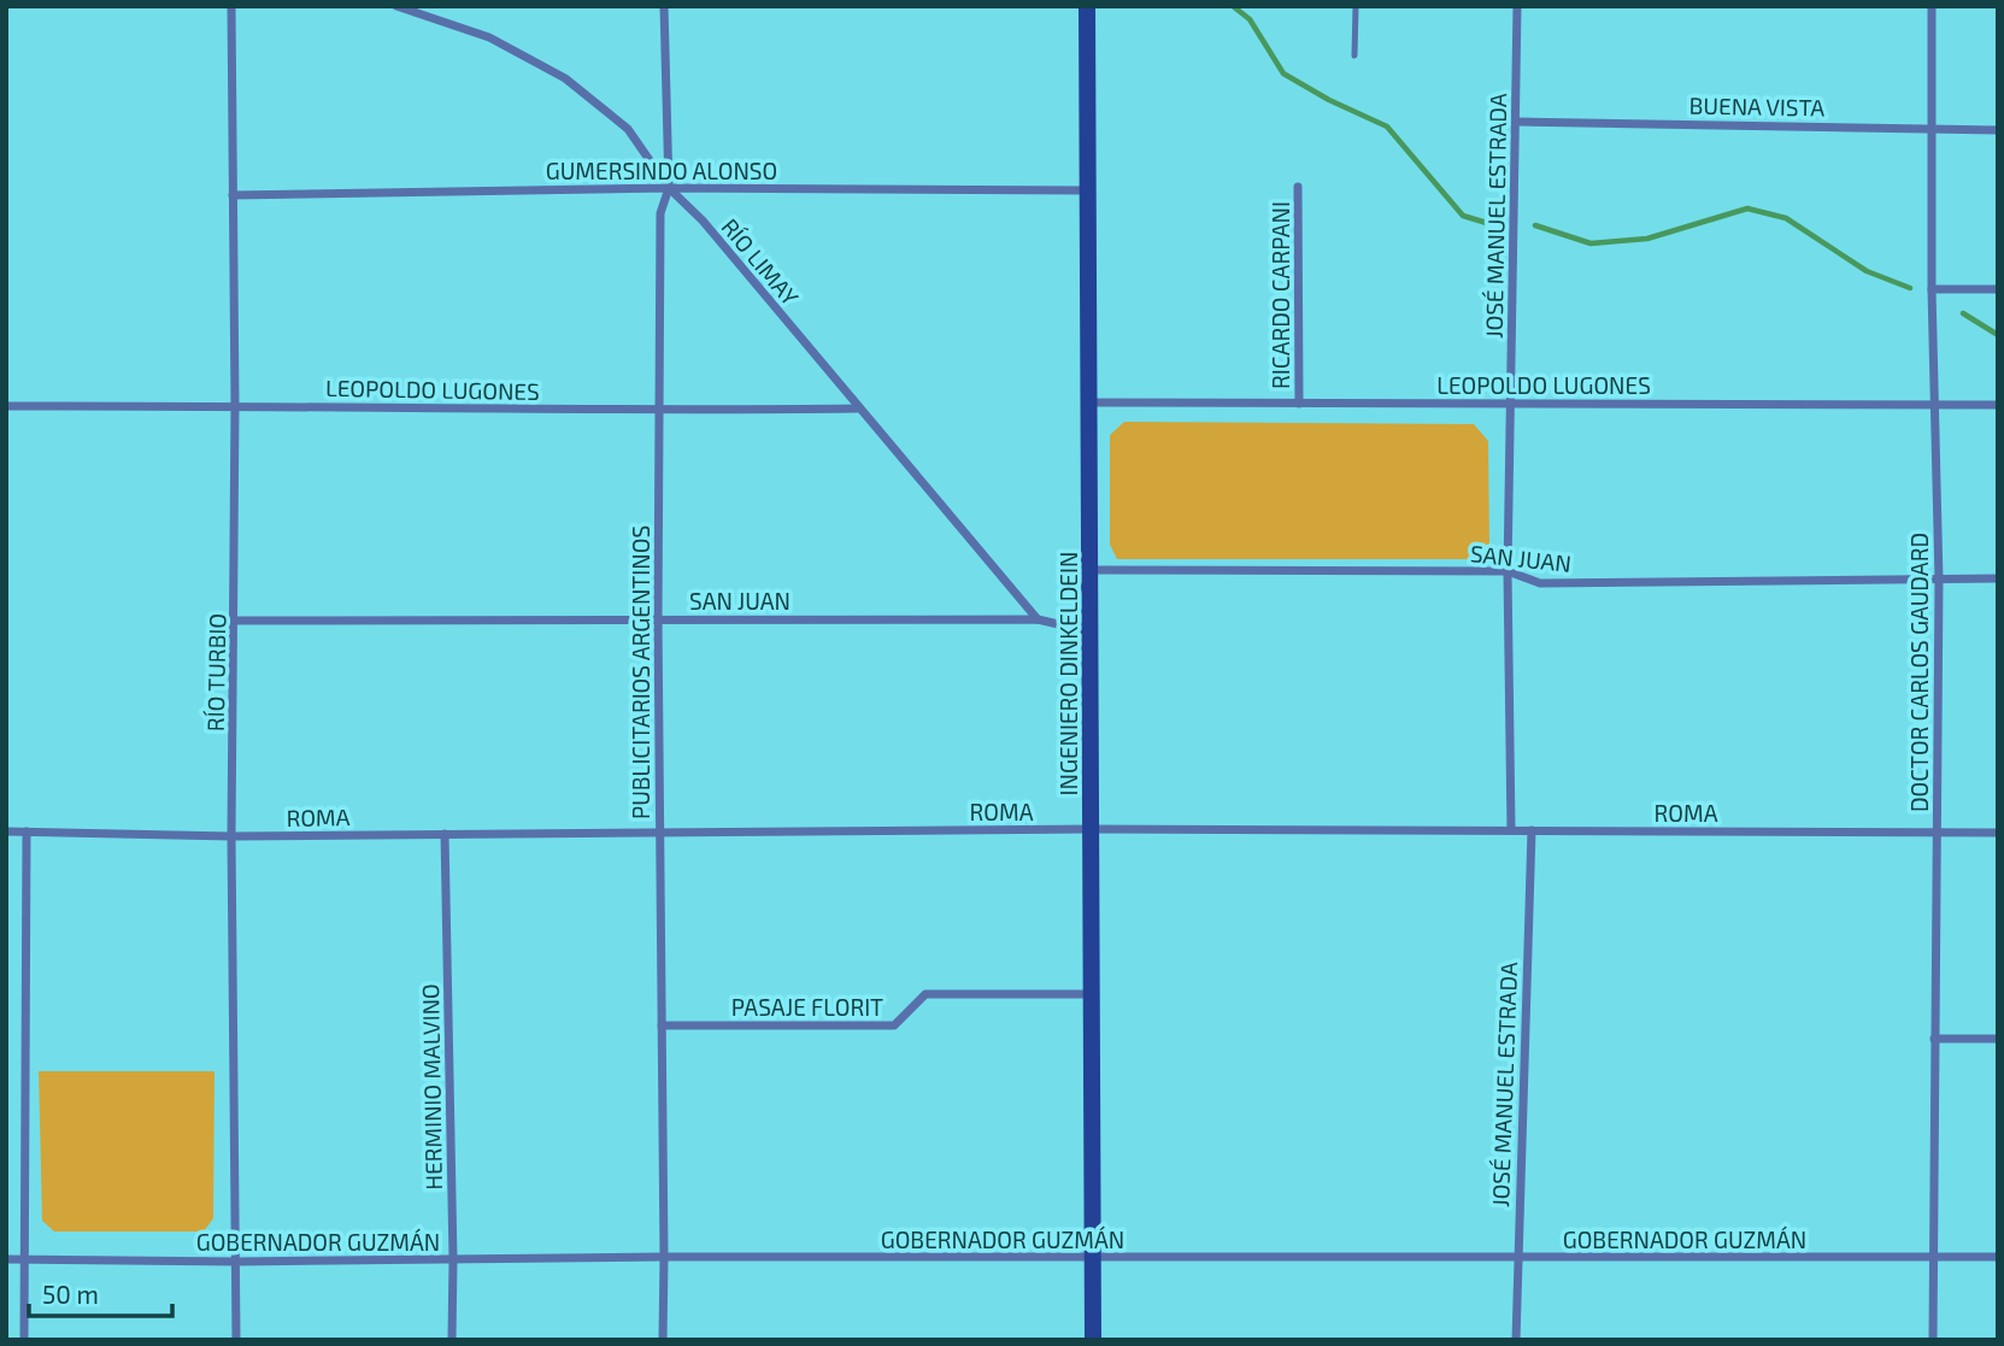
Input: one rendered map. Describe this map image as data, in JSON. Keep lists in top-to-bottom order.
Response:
{
  "streets": {
    "main road": ["INGENIERO DINKELDEIN"],
    "street": [
      "BUENA VISTA",
      "GUMERSINDO ALONSO",
      "JOSÉ MANUEL ESTRADA",
      "RÍO LIMAY",
      "RICARDO CARPANI",
      "LEOPOLDO LUGONES",
      "SAN JUAN",
      "RÍO TURBIO",
      "PUBLICITARIOS ARGENTINOS",
      "DOCTOR CARLOS GAUDARD",
      "ROMA",
      "PASAJE FLORIT",
      "HERMINIO MALVINO",
      "GOBERNADOR GUZMÁN"
    ]
  },
  "crossings": [
    ["BUENA VISTA", "JOSÉ MANUEL ESTRADA"],
    ["BUENA VISTA", "DOCTOR CARLOS GAUDARD"],
    ["GUMERSINDO ALONSO", "RÍO LIMAY"],
    ["GUMERSINDO ALONSO", "RÍO TURBIO"],
    ["GUMERSINDO ALONSO", "PUBLICITARIOS ARGENTINOS"],
    ["GUMERSINDO ALONSO", "INGENIERO DINKELDEIN"],
    ["JOSÉ MANUEL ESTRADA", "LEOPOLDO LUGONES"],
    ["JOSÉ MANUEL ESTRADA", "SAN JUAN"],
    ["JOSÉ MANUEL ESTRADA", "ROMA"],
    ["JOSÉ MANUEL ESTRADA", "GOBERNADOR GUZMÁN"],
    ["RÍO LIMAY", "LEOPOLDO LUGONES"],
    ["RÍO LIMAY", "SAN JUAN"],
    ["RÍO LIMAY", "PUBLICITARIOS ARGENTINOS"],
    ["RICARDO CARPANI", "LEOPOLDO LUGONES"],
    ["LEOPOLDO LUGONES", "RÍO TURBIO"],
    ["LEOPOLDO LUGONES", "PUBLICITARIOS ARGENTINOS"],
    ["LEOPOLDO LUGONES", "DOCTOR CARLOS GAUDARD"],
    ["LEOPOLDO LUGONES", "INGENIERO DINKELDEIN"],
    ["SAN JUAN", "RÍO TURBIO"],
    ["SAN JUAN", "PUBLICITARIOS ARGENTINOS"],
    ["SAN JUAN", "DOCTOR CARLOS GAUDARD"],
    ["SAN JUAN", "INGENIERO DINKELDEIN"],
    ["RÍO TURBIO", "ROMA"],
    ["RÍO TURBIO", "GOBERNADOR GUZMÁN"],
    ["PUBLICITARIOS ARGENTINOS", "ROMA"],
    ["PUBLICITARIOS ARGENTINOS", "PASAJE FLORIT"],
    ["PUBLICITARIOS ARGENTINOS", "GOBERNADOR GUZMÁN"],
    ["DOCTOR CARLOS GAUDARD", "ROMA"],
    ["DOCTOR CARLOS GAUDARD", "GOBERNADOR GUZMÁN"],
    ["INGENIERO DINKELDEIN", "ROMA"],
    ["INGENIERO DINKELDEIN", "PASAJE FLORIT"],
    ["INGENIERO DINKELDEIN", "GOBERNADOR GUZMÁN"],
    ["ROMA", "HERMINIO MALVINO"],
    ["HERMINIO MALVINO", "GOBERNADOR GUZMÁN"]
  ],
  "scale_bar": "50 m"
}
